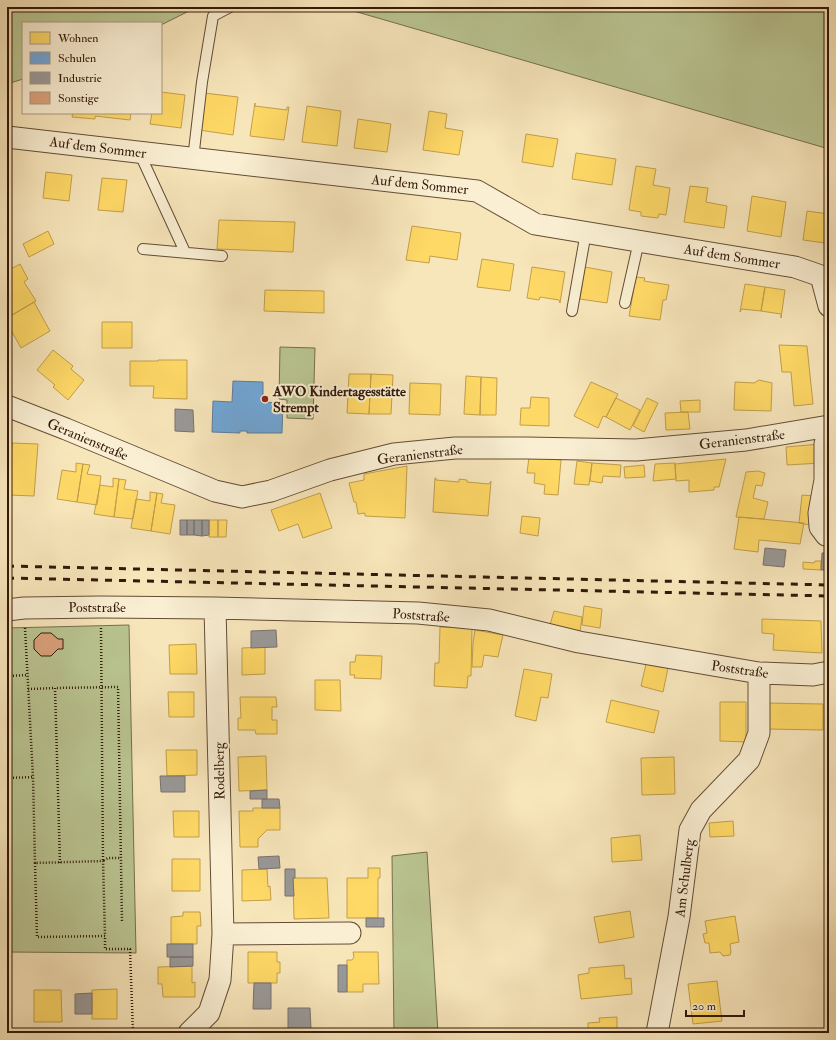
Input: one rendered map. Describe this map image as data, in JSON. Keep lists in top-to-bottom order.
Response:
{
  "streets": {
    "street": [
      "Auf dem Sommer",
      "Geranienstraße",
      "Poststraße",
      "Rodelberg",
      "Am Schulberg"
    ]
  },
  "crossings": [
    ["Poststraße", "Rodelberg"],
    ["Poststraße", "Am Schulberg"]
  ],
  "places": ["AWO Kindertagesstätte Strempt"],
  "legend": [
    "Wohnen",
    "Schulen",
    "Industrie",
    "Sonstige"
  ],
  "scale_bar": "20 m"
}
